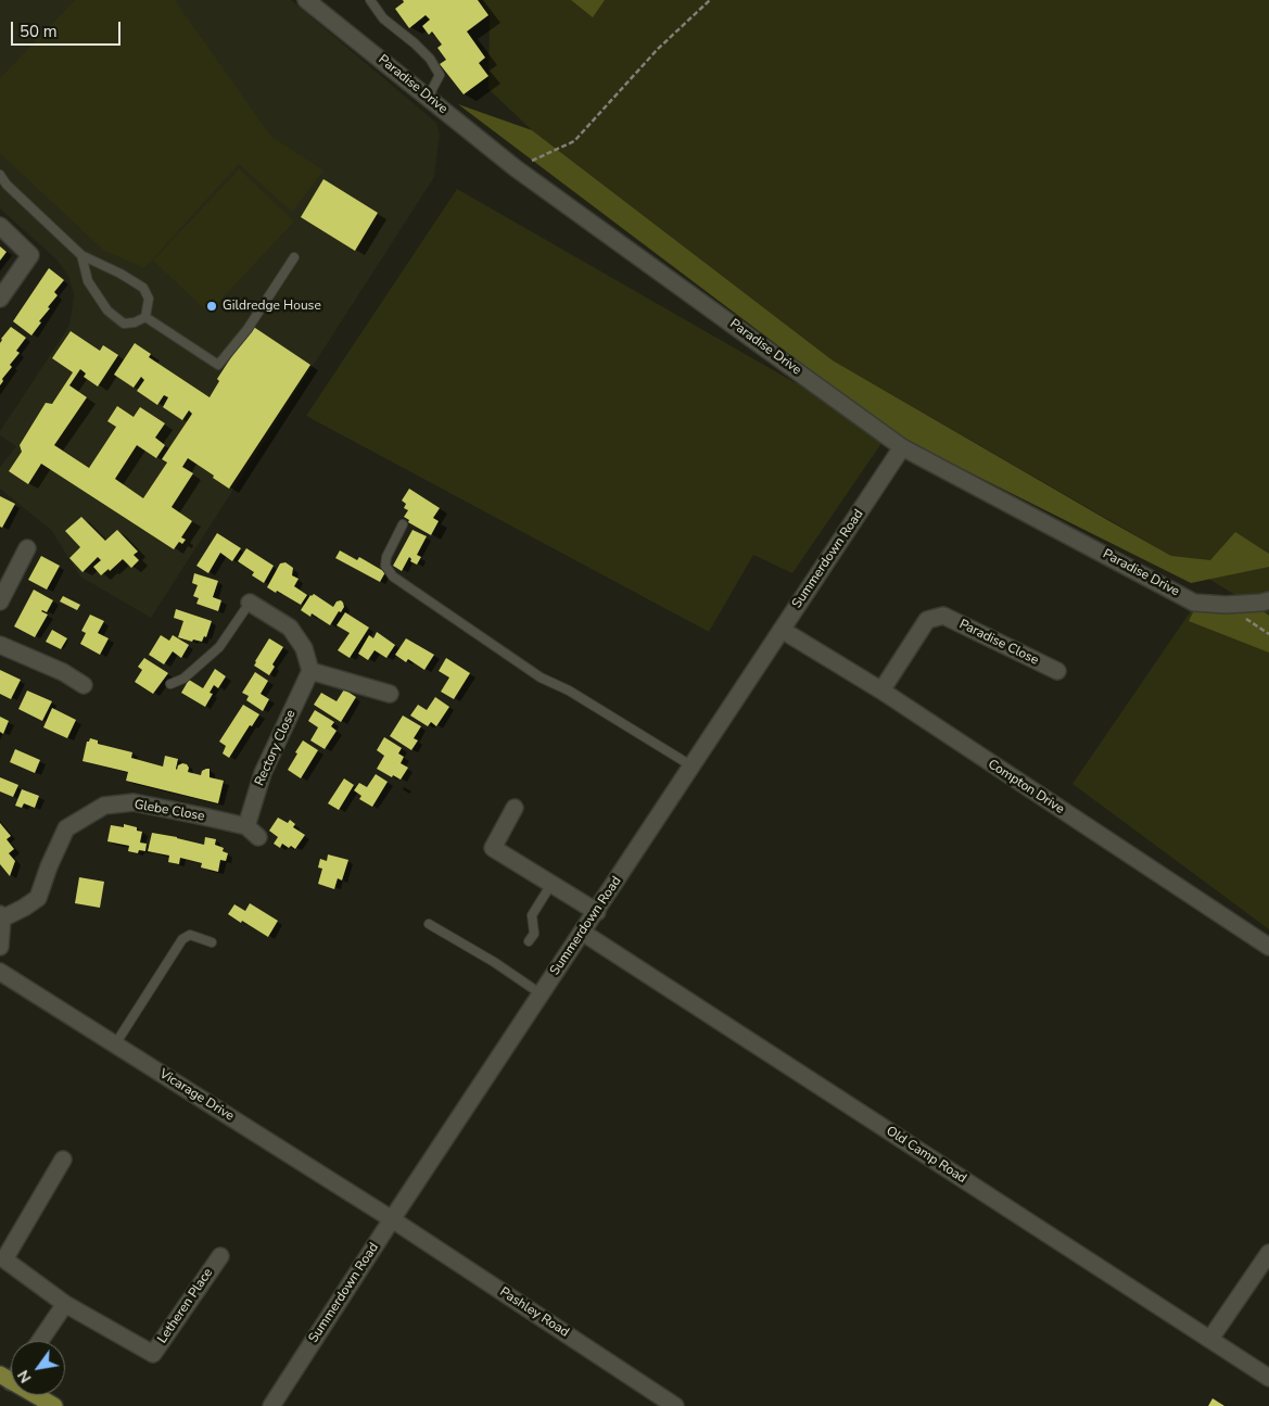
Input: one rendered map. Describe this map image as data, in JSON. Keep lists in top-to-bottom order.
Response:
{
  "streets": {
    "street": [
      "Paradise Drive",
      "Summerdown Road",
      "Paradise Close",
      "Rectory Close",
      "Compton Drive",
      "Glebe Close",
      "Vicarage Drive",
      "Old Camp Road",
      "Letheren Place",
      "Pashley Road"
    ]
  },
  "crossings": [
    ["Paradise Drive", "Summerdown Road"],
    ["Summerdown Road", "Compton Drive"],
    ["Summerdown Road", "Vicarage Drive"],
    ["Summerdown Road", "Old Camp Road"],
    ["Summerdown Road", "Pashley Road"],
    ["Paradise Close", "Compton Drive"],
    ["Rectory Close", "Glebe Close"],
    ["Vicarage Drive", "Pashley Road"]
  ],
  "places": ["Gildredge House"],
  "scale_bar": "50 m",
  "north": "bottom left"
}
